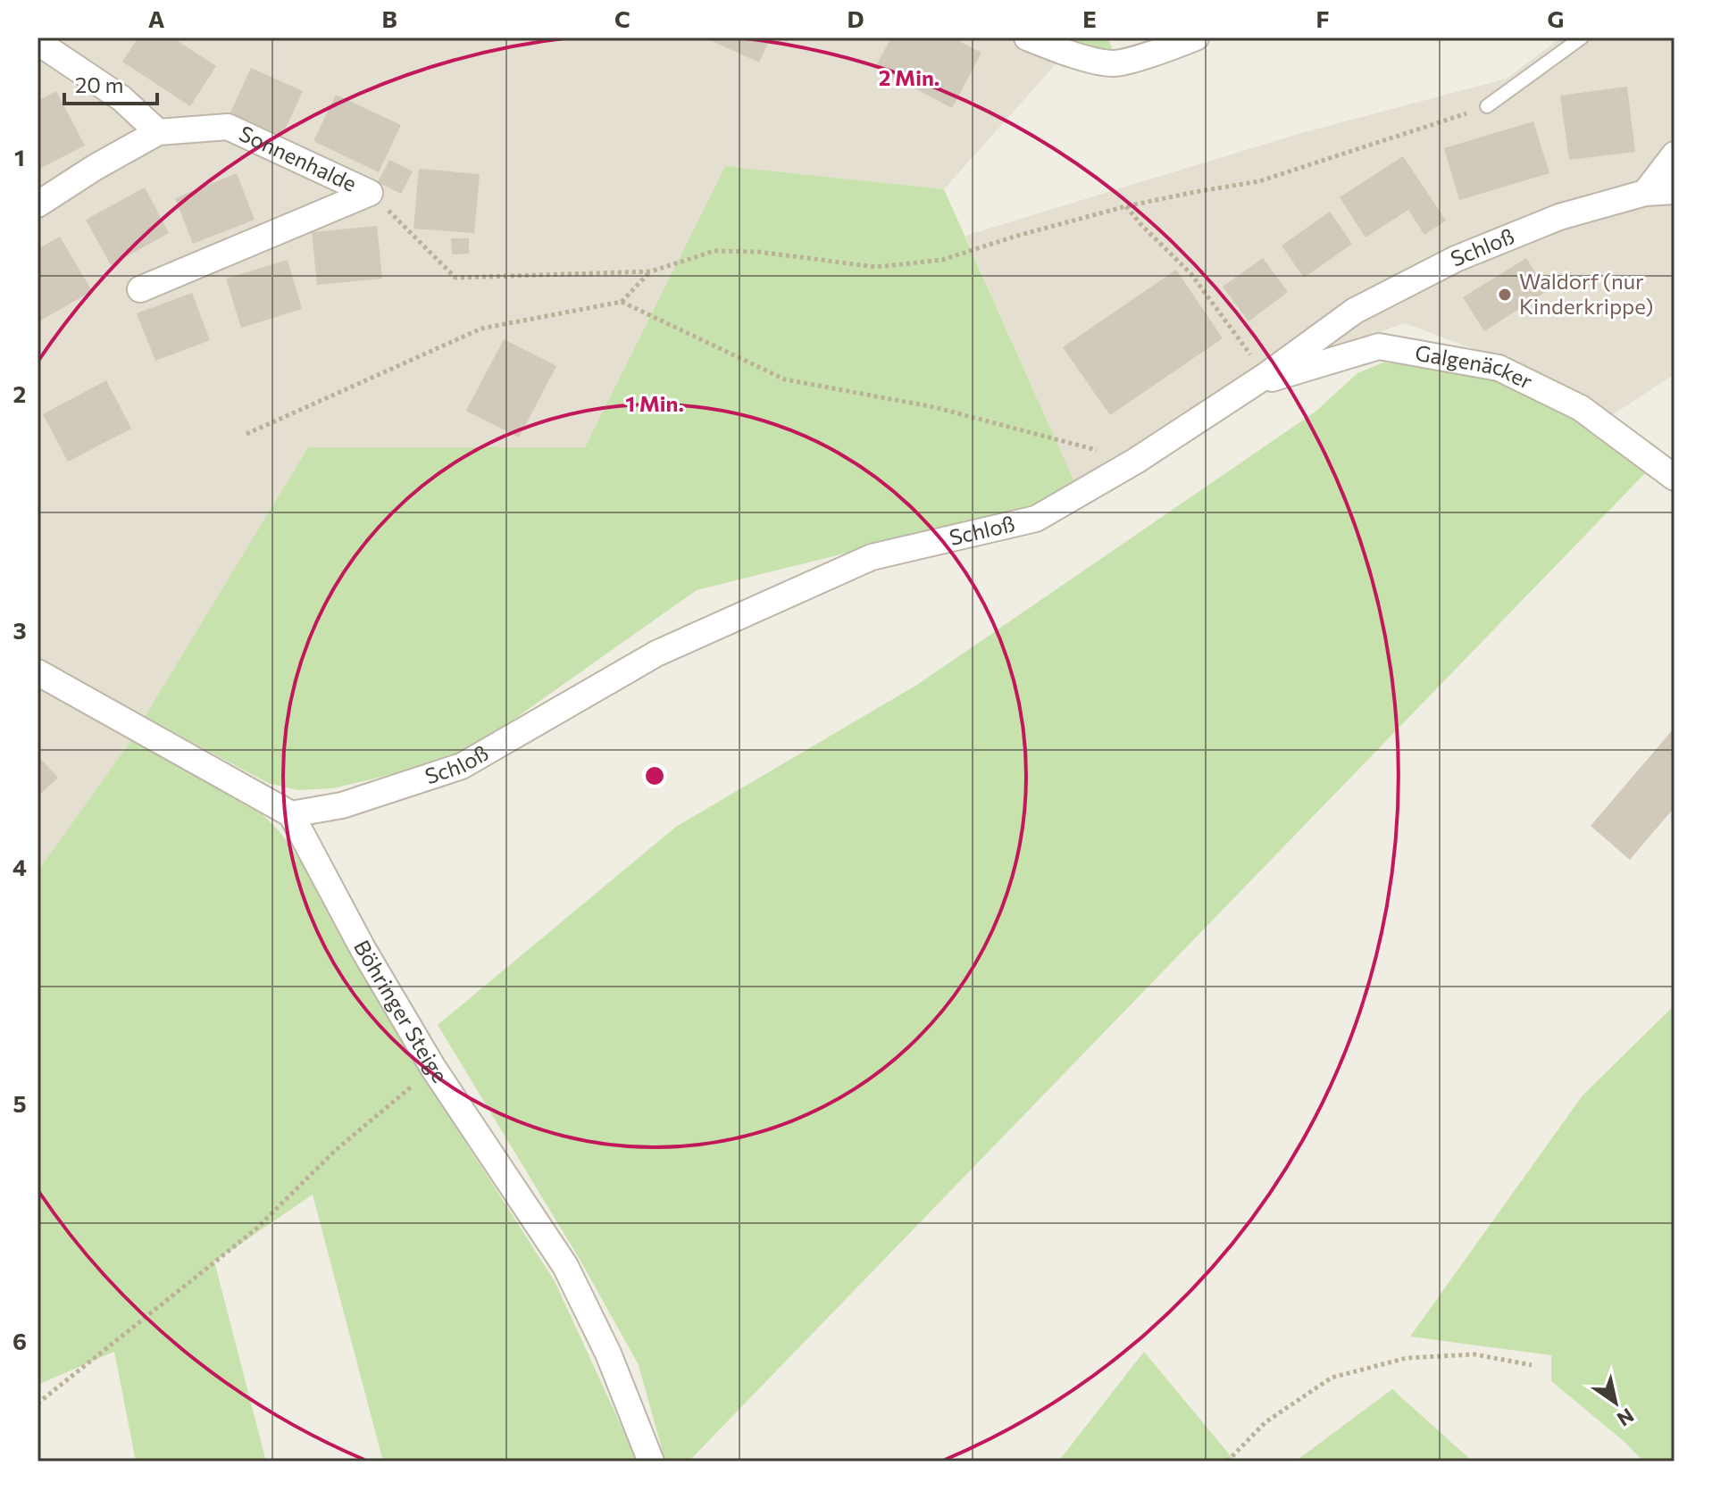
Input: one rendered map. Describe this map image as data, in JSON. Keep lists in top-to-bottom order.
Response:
{
  "streets": {
    "street": [
      "Sonnenhalde",
      "Schloß",
      "Galgenäcker",
      "Böhringer Steige"
    ]
  },
  "crossings": [
    ["Schloß", "Galgenäcker"],
    ["Schloß", "Böhringer Steige"]
  ],
  "places": ["Waldorf (nur Kinderkrippe)"],
  "scale_bar": "20 m",
  "north": "bottom right",
  "grid": {
    "columns": [
      "A",
      "B",
      "C",
      "D",
      "E",
      "F",
      "G"
    ],
    "rows": [
      "1",
      "2",
      "3",
      "4",
      "5",
      "6"
    ]
  },
  "rings": ["2 Min.", "1 Min."]
}
